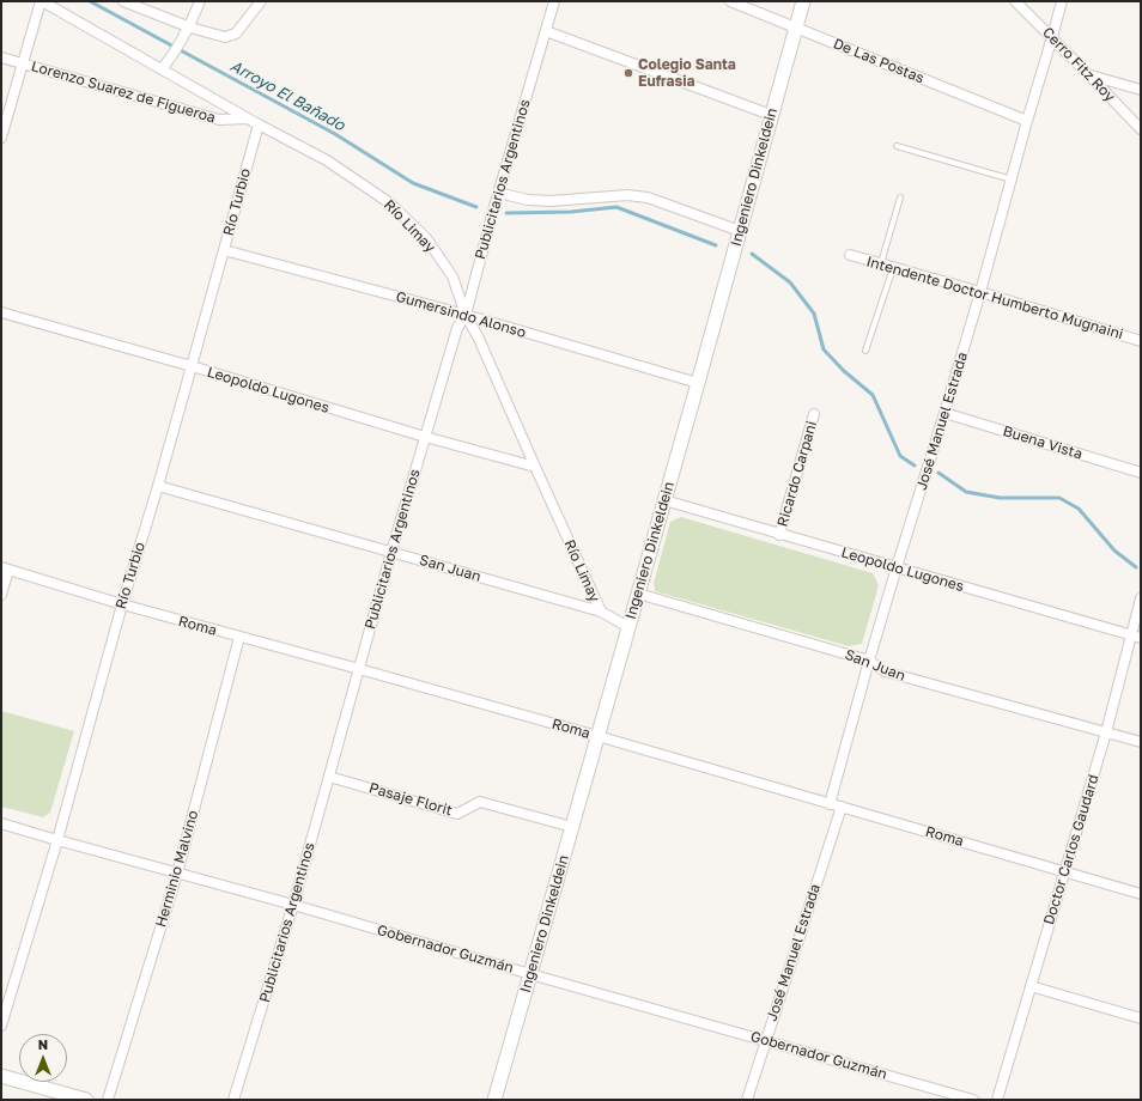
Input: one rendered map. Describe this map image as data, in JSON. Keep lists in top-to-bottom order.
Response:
{
  "streets": {
    "main road": ["Ingeniero Dinkeldein"],
    "street": [
      "De Las Postas",
      "Cerro Fitz Roy",
      "Lorenzo Suarez de Figueroa",
      "Publicitarios Argentinos",
      "Río Turbio",
      "Río Limay",
      "Intendente Doctor Humberto Mugnaini",
      "Gumersindo Alonso",
      "Leopoldo Lugones",
      "José Manuel Estrada",
      "Buena Vista",
      "Ricardo Carpani",
      "San Juan",
      "Roma",
      "Pasaje Florit",
      "Doctor Carlos Gaudard",
      "Herminio Malvino",
      "Gobernador Guzmán"
    ]
  },
  "crossings": [
    ["De Las Postas", "Ingeniero Dinkeldein"],
    ["De Las Postas", "José Manuel Estrada"],
    ["Cerro Fitz Roy", "José Manuel Estrada"],
    ["Lorenzo Suarez de Figueroa", "Río Limay"],
    ["Ingeniero Dinkeldein", "Gumersindo Alonso"],
    ["Ingeniero Dinkeldein", "Leopoldo Lugones"],
    ["Ingeniero Dinkeldein", "San Juan"],
    ["Ingeniero Dinkeldein", "Roma"],
    ["Ingeniero Dinkeldein", "Pasaje Florit"],
    ["Ingeniero Dinkeldein", "Gobernador Guzmán"],
    ["Publicitarios Argentinos", "Río Limay"],
    ["Publicitarios Argentinos", "Gumersindo Alonso"],
    ["Publicitarios Argentinos", "Leopoldo Lugones"],
    ["Publicitarios Argentinos", "San Juan"],
    ["Publicitarios Argentinos", "Roma"],
    ["Publicitarios Argentinos", "Pasaje Florit"],
    ["Publicitarios Argentinos", "Gobernador Guzmán"],
    ["Río Turbio", "Río Limay"],
    ["Río Turbio", "Gumersindo Alonso"],
    ["Río Turbio", "Leopoldo Lugones"],
    ["Río Turbio", "San Juan"],
    ["Río Turbio", "Roma"],
    ["Río Turbio", "Gobernador Guzmán"],
    ["Río Limay", "Gumersindo Alonso"],
    ["Río Limay", "Leopoldo Lugones"],
    ["Río Limay", "San Juan"],
    ["Intendente Doctor Humberto Mugnaini", "José Manuel Estrada"],
    ["Leopoldo Lugones", "José Manuel Estrada"],
    ["Leopoldo Lugones", "Ricardo Carpani"],
    ["Leopoldo Lugones", "Doctor Carlos Gaudard"],
    ["José Manuel Estrada", "Buena Vista"],
    ["José Manuel Estrada", "San Juan"],
    ["José Manuel Estrada", "Roma"],
    ["José Manuel Estrada", "Gobernador Guzmán"],
    ["San Juan", "Doctor Carlos Gaudard"],
    ["Roma", "Doctor Carlos Gaudard"],
    ["Roma", "Herminio Malvino"],
    ["Herminio Malvino", "Gobernador Guzmán"]
  ],
  "water": ["Arroyo El Bañado"],
  "places": ["Colegio Santa Eufrasia"],
  "north": "top"
}
